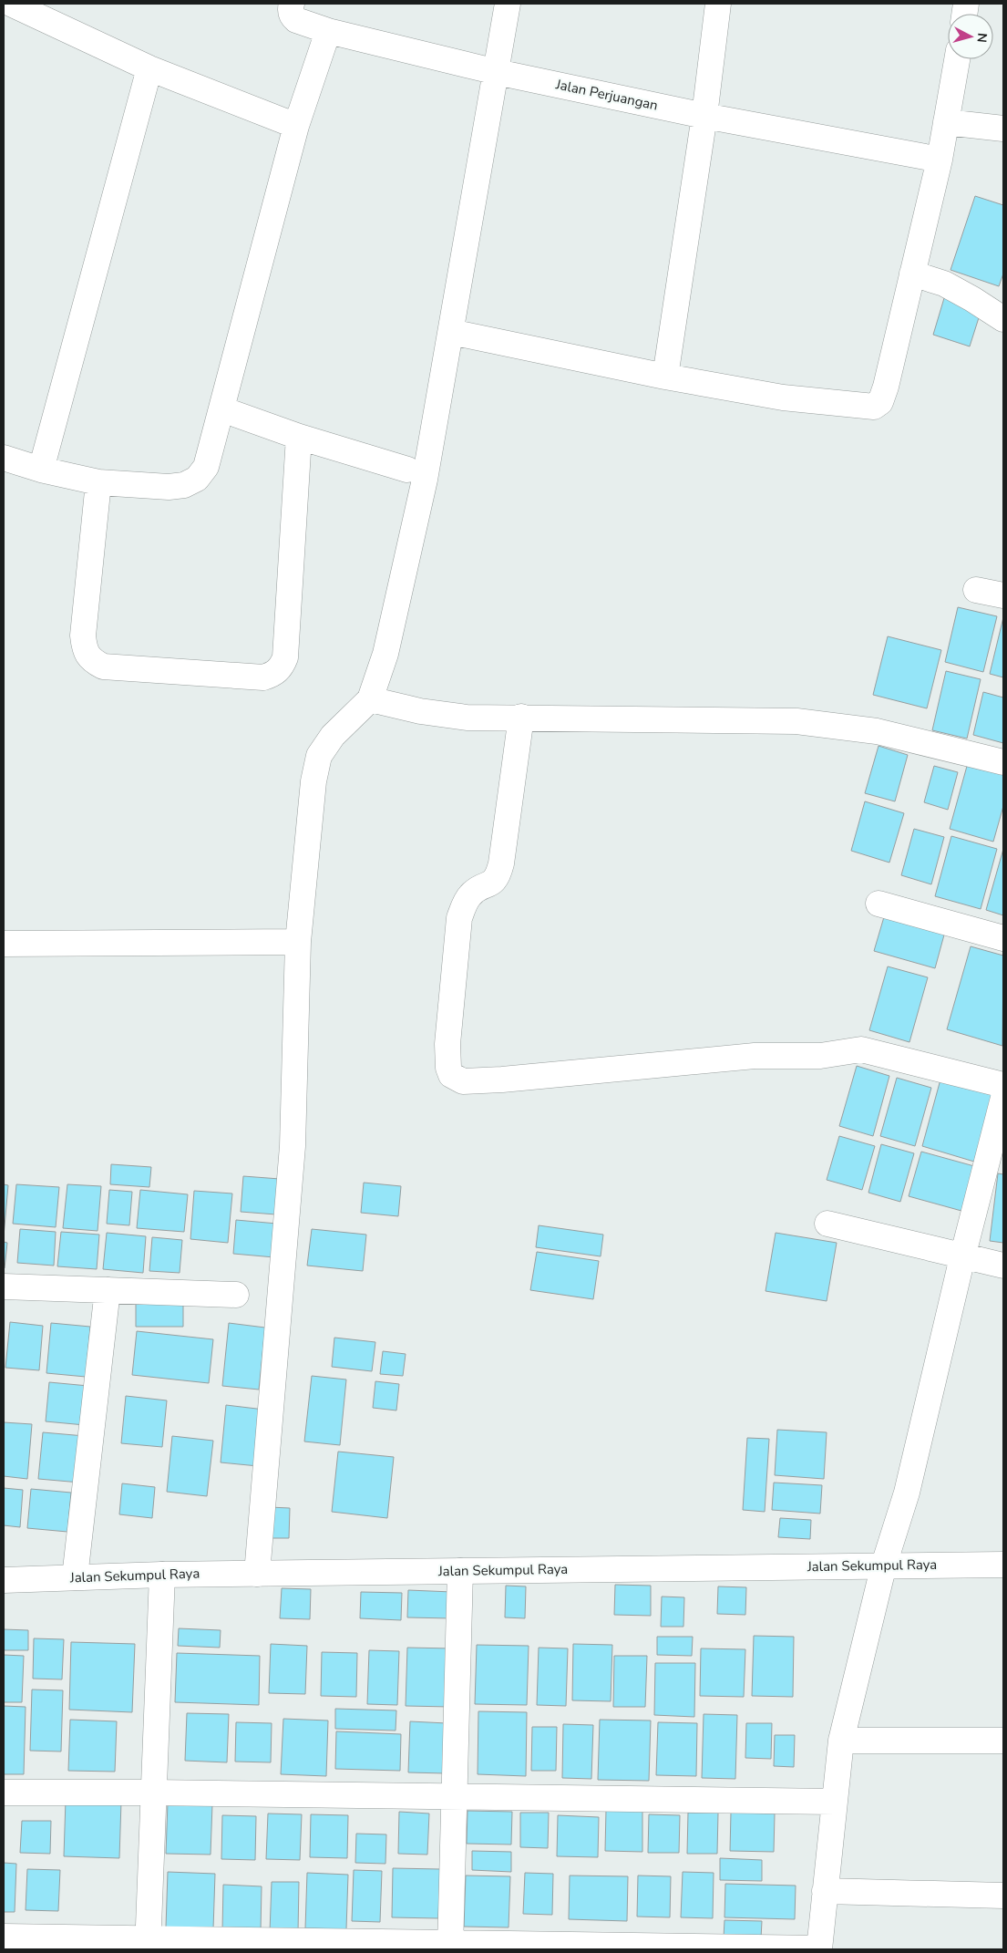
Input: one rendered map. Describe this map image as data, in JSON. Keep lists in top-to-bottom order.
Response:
{
  "streets": {
    "street": ["Jalan Perjuangan", "Jalan Sekumpul Raya"]
  },
  "north": "right"
}
